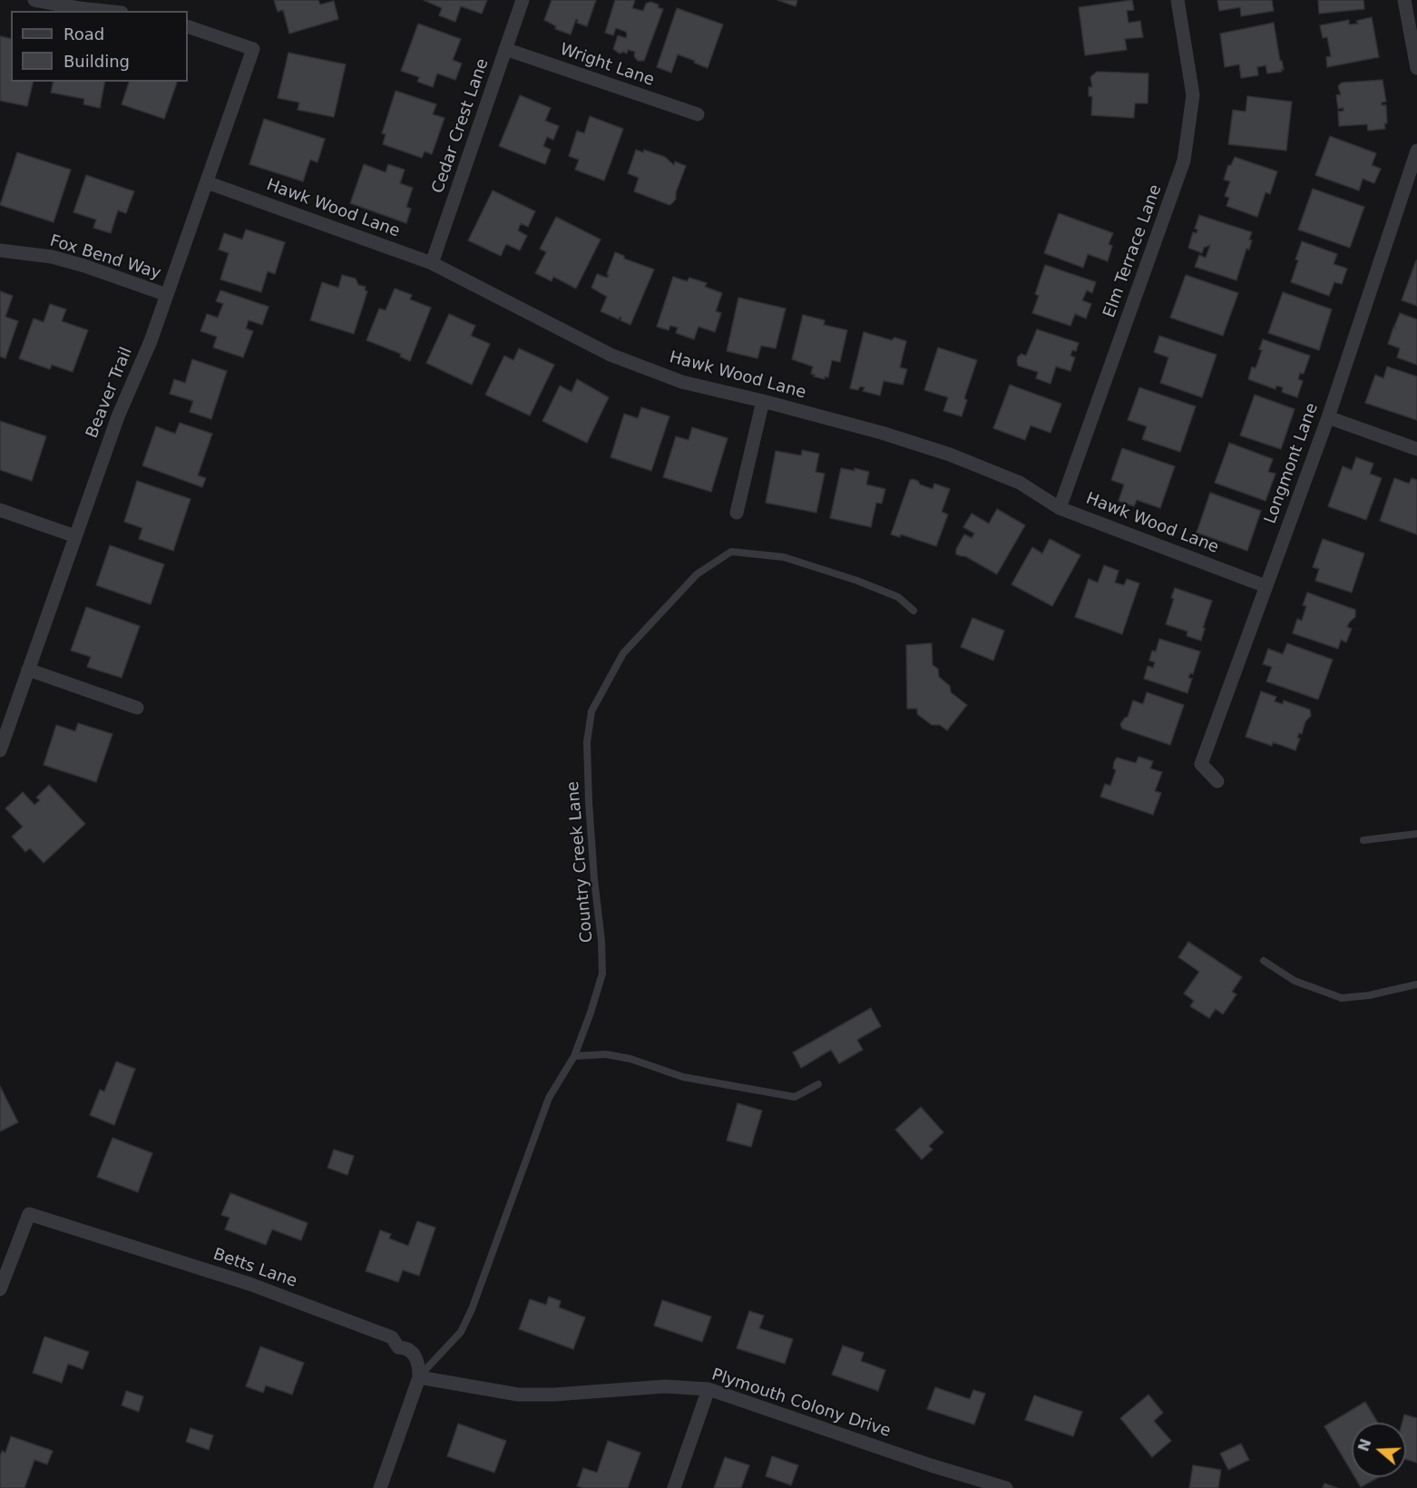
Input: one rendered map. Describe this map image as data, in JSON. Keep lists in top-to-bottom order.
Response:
{
  "streets": {
    "street": [
      "Wright Lane",
      "Cedar Crest Lane",
      "Hawk Wood Lane",
      "Elm Terrace Lane",
      "Fox Bend Way",
      "Beaver Trail",
      "Longmont Lane",
      "Betts Lane",
      "Plymouth Colony Drive"
    ],
    "lane": ["Country Creek Lane"]
  },
  "crossings": [
    ["Wright Lane", "Cedar Crest Lane"],
    ["Cedar Crest Lane", "Hawk Wood Lane"],
    ["Hawk Wood Lane", "Elm Terrace Lane"],
    ["Hawk Wood Lane", "Beaver Trail"],
    ["Hawk Wood Lane", "Longmont Lane"],
    ["Fox Bend Way", "Beaver Trail"],
    ["Country Creek Lane", "Betts Lane"],
    ["Country Creek Lane", "Plymouth Colony Drive"],
    ["Betts Lane", "Plymouth Colony Drive"]
  ],
  "legend": ["Road", "Building"],
  "north": "left"
}
